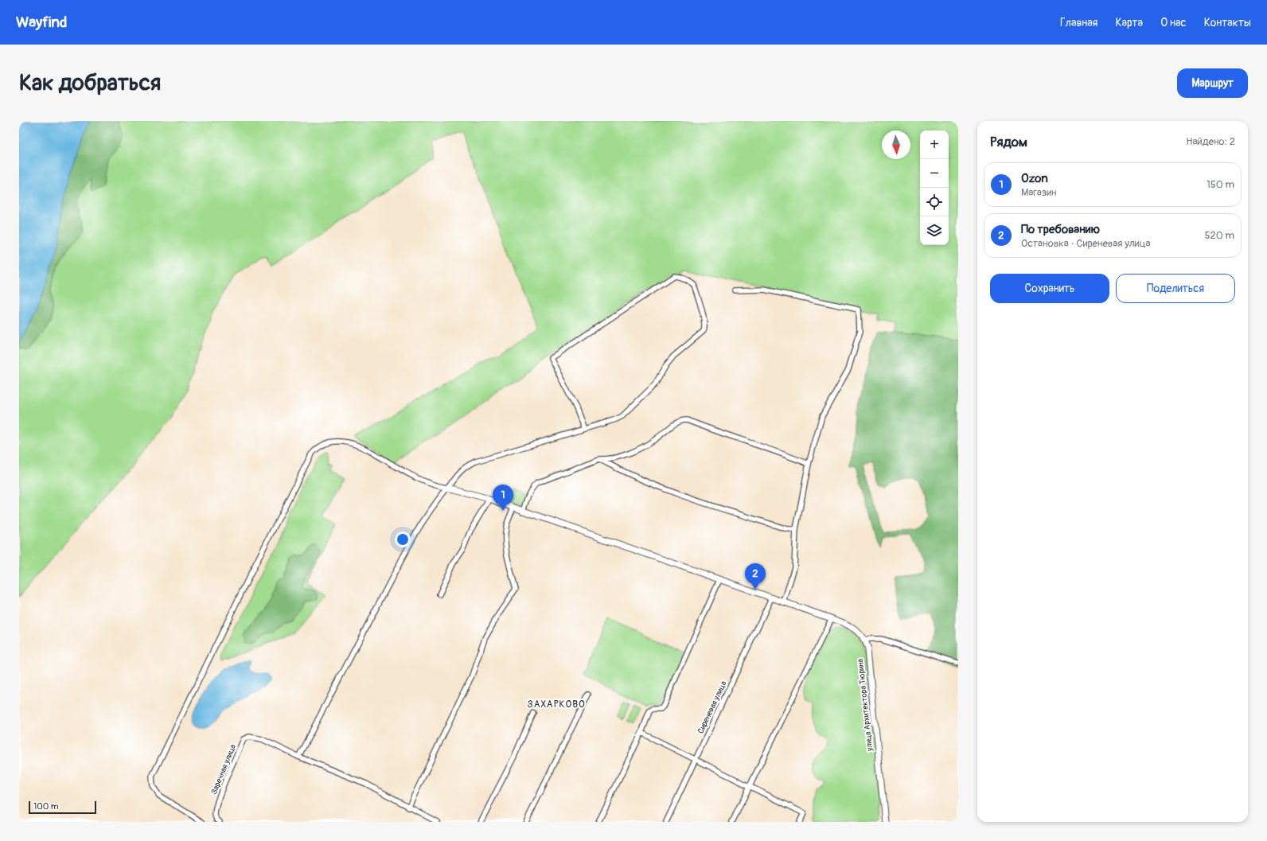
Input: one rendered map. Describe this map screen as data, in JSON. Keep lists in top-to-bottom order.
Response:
{
  "streets": {
    "street": ["улица Архитектора Тюрина", "Сиреневая улица", "Заречная улица"]
  },
  "districts": ["ЗАХАРКОВО"],
  "scale_bar": "100 m",
  "north": "bottom",
  "page": {
    "header": "Wayfind",
    "nav": [
      "Главная",
      "Карта",
      "О нас",
      "Контакты"
    ],
    "buttons": [
      "Маршрут",
      ["Сохранить", "Поделиться"]
    ],
    "title": "Как добраться",
    "heading": ["Рядом", "Найдено: 2"],
    "map_buttons": ["+", "−"],
    "list": [
      {
        "mark": "1",
        "name": "Ozon",
        "note": "Магазин",
        "value": "150 m"
      },
      {
        "mark": "2",
        "name": "По требованию",
        "note": "Остановка · Сиреневая улица",
        "value": "520 m"
      }
    ],
    "pins": ["1", "2"],
    "scale": "100 m"
  }
}
